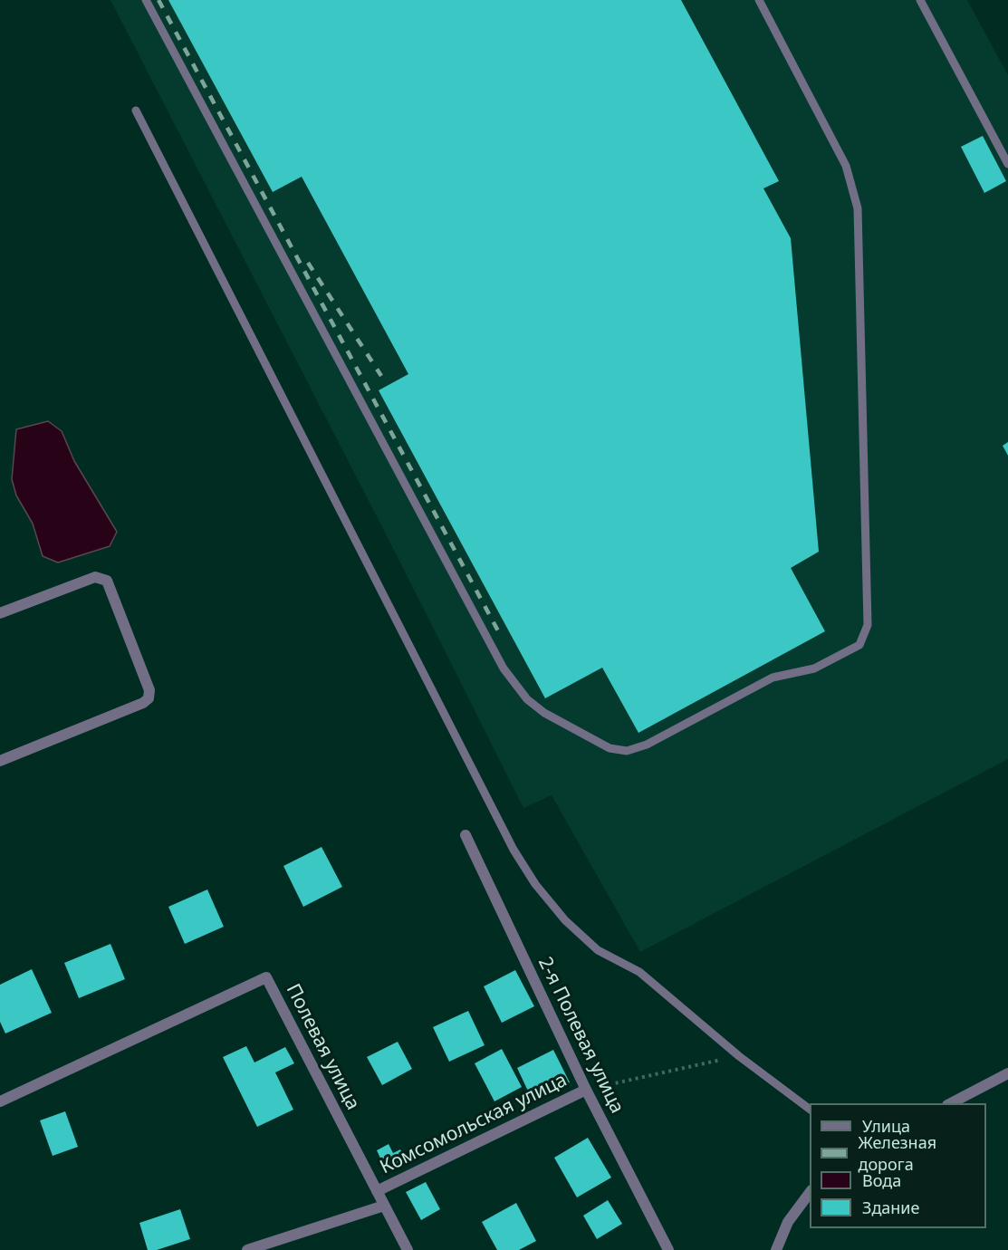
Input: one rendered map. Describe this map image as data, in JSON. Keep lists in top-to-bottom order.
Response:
{
  "streets": {
    "street": ["2-я Полевая улица", "Полевая улица", "Комсомольская улица"]
  },
  "crossings": [
    ["2-я Полевая улица", "Комсомольская улица"],
    ["Полевая улица", "Комсомольская улица"]
  ],
  "legend": [
    "Улица",
    "Железная дорога",
    "Вода",
    "Здание"
  ]
}
